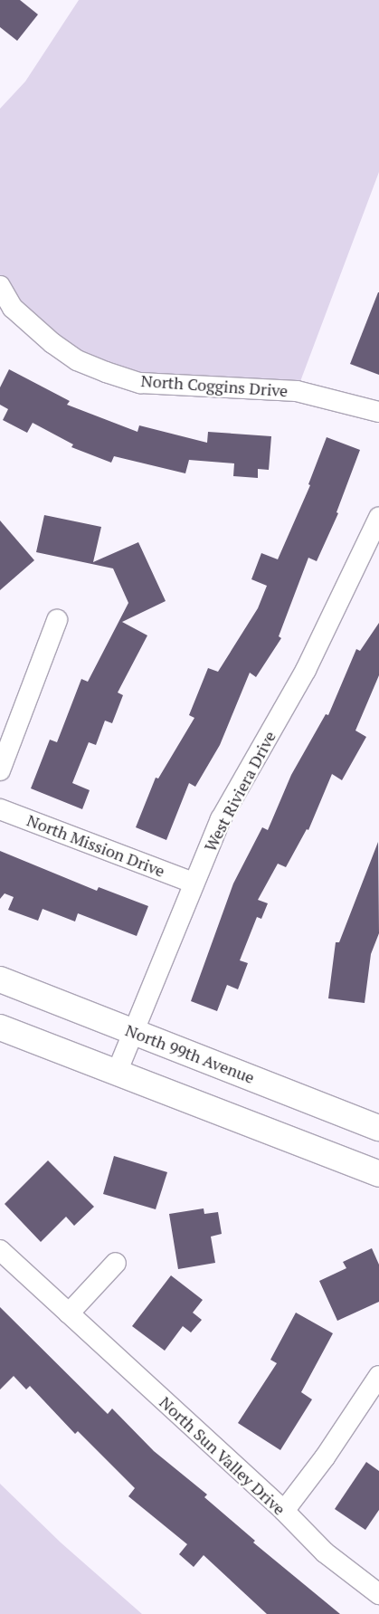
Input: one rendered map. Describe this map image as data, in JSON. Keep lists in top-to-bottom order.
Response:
{
  "streets": {
    "main road": ["North 99th Avenue"],
    "street": [
      "North Coggins Drive",
      "West Riviera Drive",
      "North Mission Drive",
      "North Sun Valley Drive"
    ]
  },
  "crossings": [
    ["West Riviera Drive", "North Mission Drive"],
    ["West Riviera Drive", "North 99th Avenue"]
  ]
}
